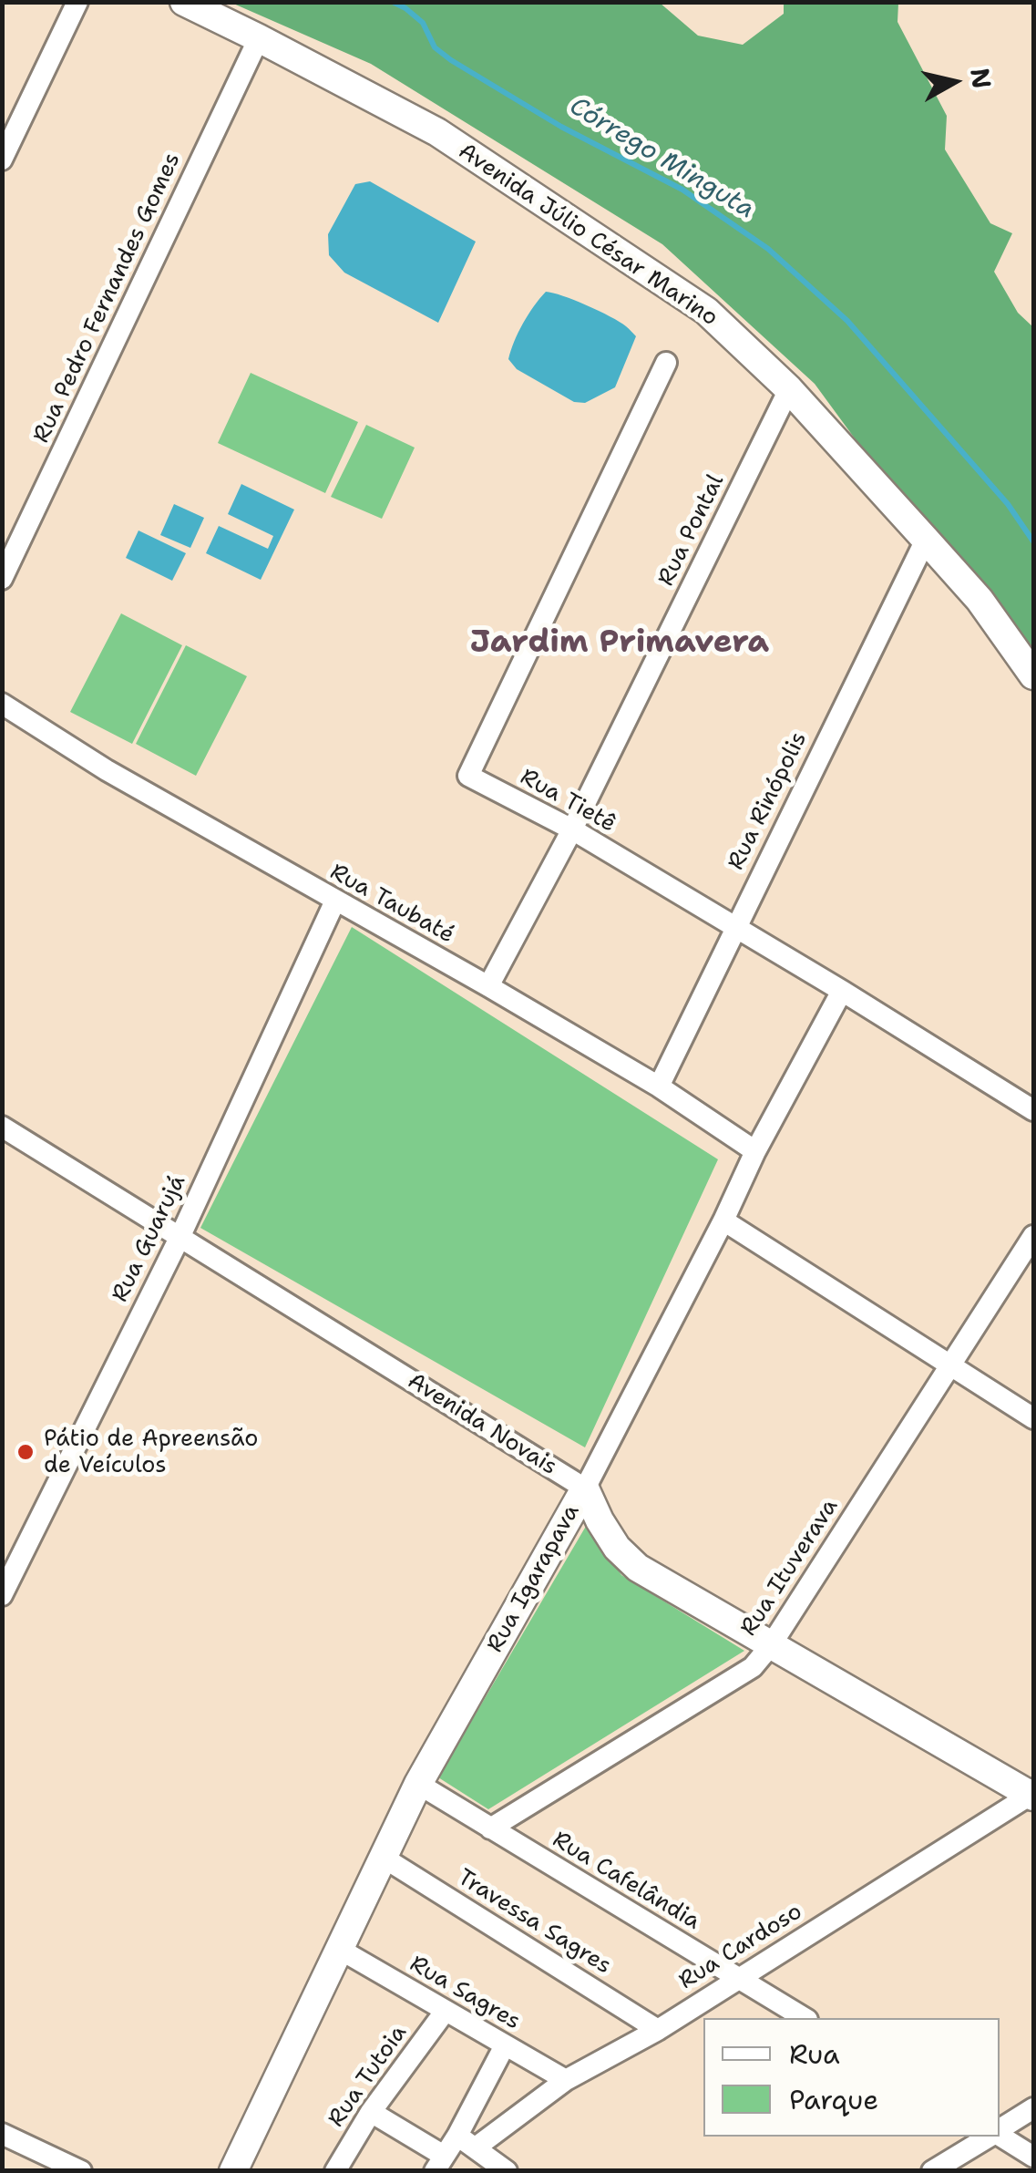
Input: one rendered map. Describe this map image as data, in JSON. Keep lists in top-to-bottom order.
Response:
{
  "streets": {
    "street": [
      "Avenida Júlio César Marino",
      "Rua Pedro Fernandes Gomes",
      "Rua Pontal",
      "Rua Tietê",
      "Rua Rinópolis",
      "Rua Taubaté",
      "Rua Guarujá",
      "Avenida Novais",
      "Rua Ituverava",
      "Rua Igarapava",
      "Rua Cafelândia",
      "Travessa Sagres",
      "Rua Cardoso",
      "Rua Sagres",
      "Rua Tutoia"
    ]
  },
  "crossings": [
    ["Avenida Júlio César Marino", "Rua Pedro Fernandes Gomes"],
    ["Avenida Júlio César Marino", "Rua Pontal"],
    ["Avenida Júlio César Marino", "Rua Rinópolis"],
    ["Rua Pontal", "Rua Tietê"],
    ["Rua Pontal", "Rua Taubaté"],
    ["Rua Tietê", "Rua Rinópolis"],
    ["Rua Tietê", "Rua Igarapava"],
    ["Rua Rinópolis", "Rua Taubaté"],
    ["Rua Taubaté", "Rua Guarujá"],
    ["Rua Taubaté", "Rua Igarapava"],
    ["Rua Guarujá", "Avenida Novais"],
    ["Avenida Novais", "Rua Igarapava"],
    ["Rua Ituverava", "Rua Cafelândia"],
    ["Rua Igarapava", "Rua Cafelândia"],
    ["Rua Igarapava", "Travessa Sagres"],
    ["Rua Igarapava", "Rua Sagres"],
    ["Rua Cafelândia", "Rua Cardoso"],
    ["Travessa Sagres", "Rua Cardoso"],
    ["Rua Cardoso", "Rua Sagres"],
    ["Rua Sagres", "Rua Tutoia"]
  ],
  "districts": ["Jardim Primavera"],
  "water": ["Córrego Minguta"],
  "places": ["Pátio de Apreensão de Veículos"],
  "legend": ["Rua", "Parque"],
  "north": "right"
}
